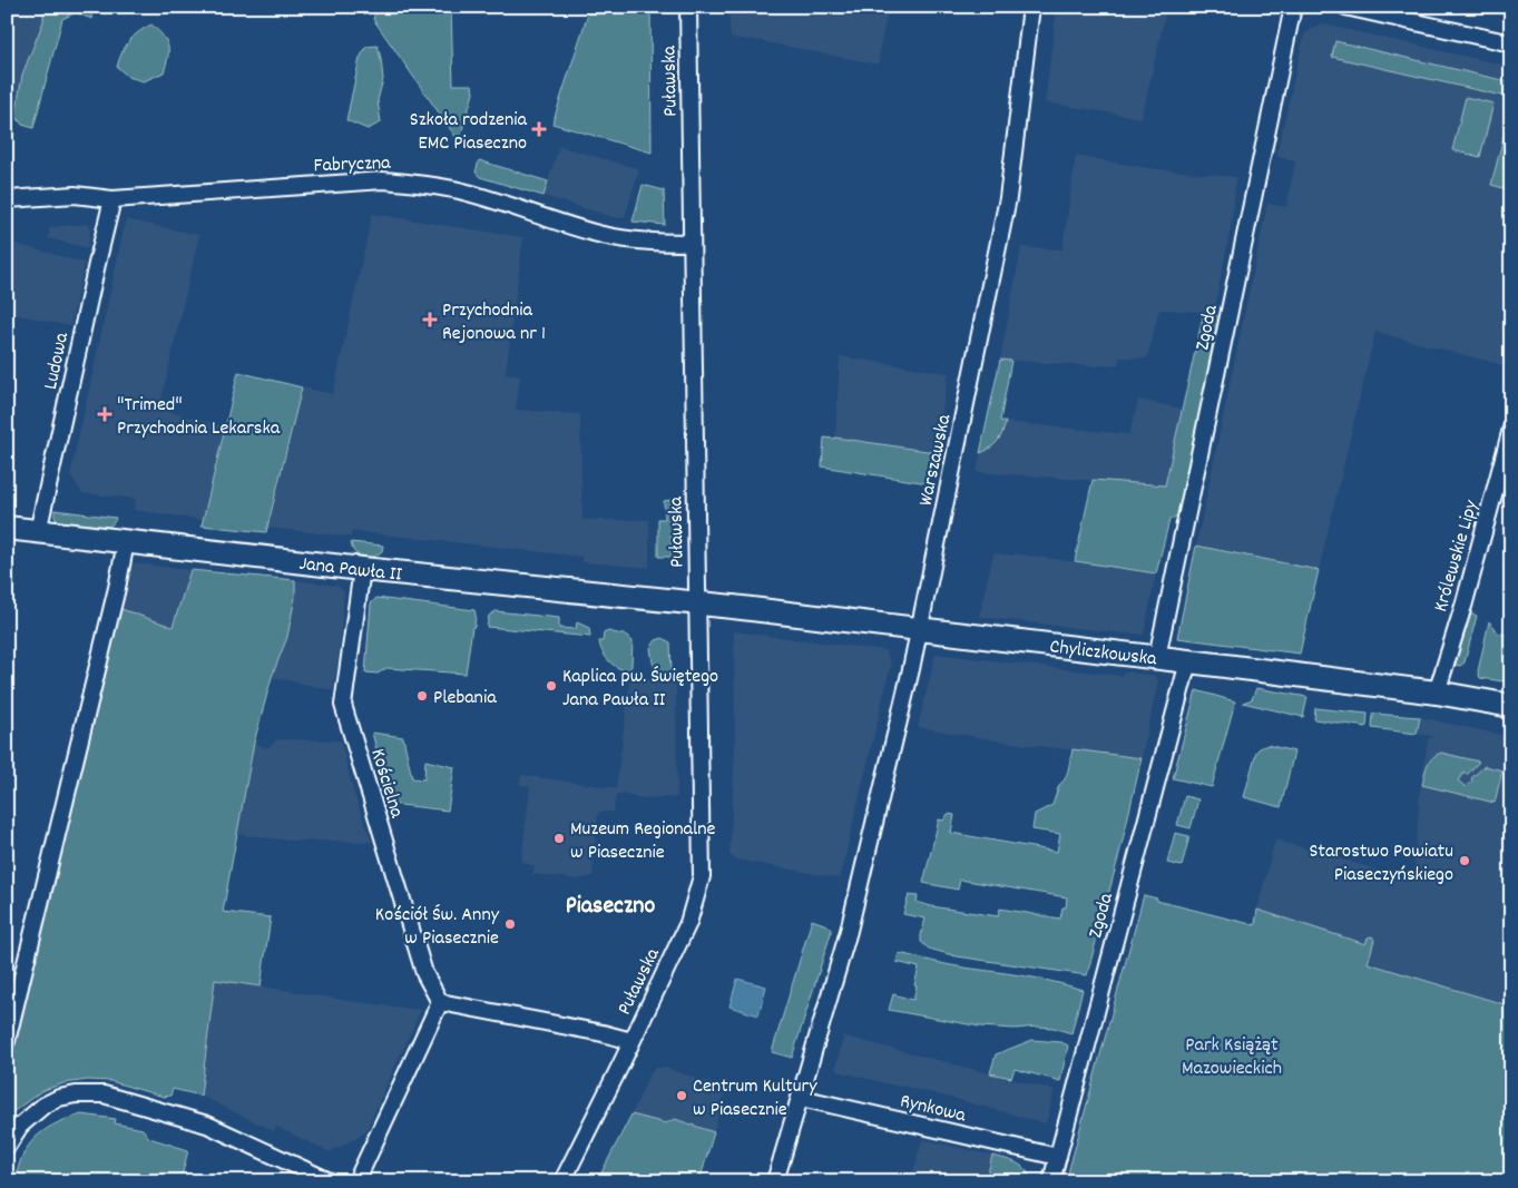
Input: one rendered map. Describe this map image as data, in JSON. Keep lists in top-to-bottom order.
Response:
{
  "streets": {
    "street": [
      "Puławska",
      "Fabryczna",
      "Zgoda",
      "Ludowa",
      "Warszawska",
      "Królewskie Lipy",
      "Jana Pawła II",
      "Chyliczkowska",
      "Kościelna",
      "Rynkowa"
    ]
  },
  "crossings": [
    ["Puławska", "Fabryczna"],
    ["Puławska", "Jana Pawła II"],
    ["Puławska", "Chyliczkowska"],
    ["Fabryczna", "Ludowa"],
    ["Zgoda", "Chyliczkowska"],
    ["Zgoda", "Rynkowa"],
    ["Ludowa", "Jana Pawła II"],
    ["Warszawska", "Chyliczkowska"],
    ["Warszawska", "Rynkowa"],
    ["Królewskie Lipy", "Chyliczkowska"],
    ["Jana Pawła II", "Chyliczkowska"],
    ["Jana Pawła II", "Kościelna"]
  ],
  "districts": ["Piaseczno"],
  "parks": ["Park Książąt Mazowieckich"],
  "places": {
    "health": ["Szkoła rodzenia EMC Piaseczno", "Przychodnia Rejonowa nr 1", "\"Trimed\" Przychodnia Lekarska"],
    "other": [
      "Kaplica pw. Świętego Jana Pawła II",
      "Plebania",
      "Muzeum Regionalne w Piasecznie",
      "Starostwo Powiatu Piaseczyńskiego",
      "Kościół Św. Anny w Piasecznie",
      "Centrum Kultury w Piasecznie"
    ]
  }
}
